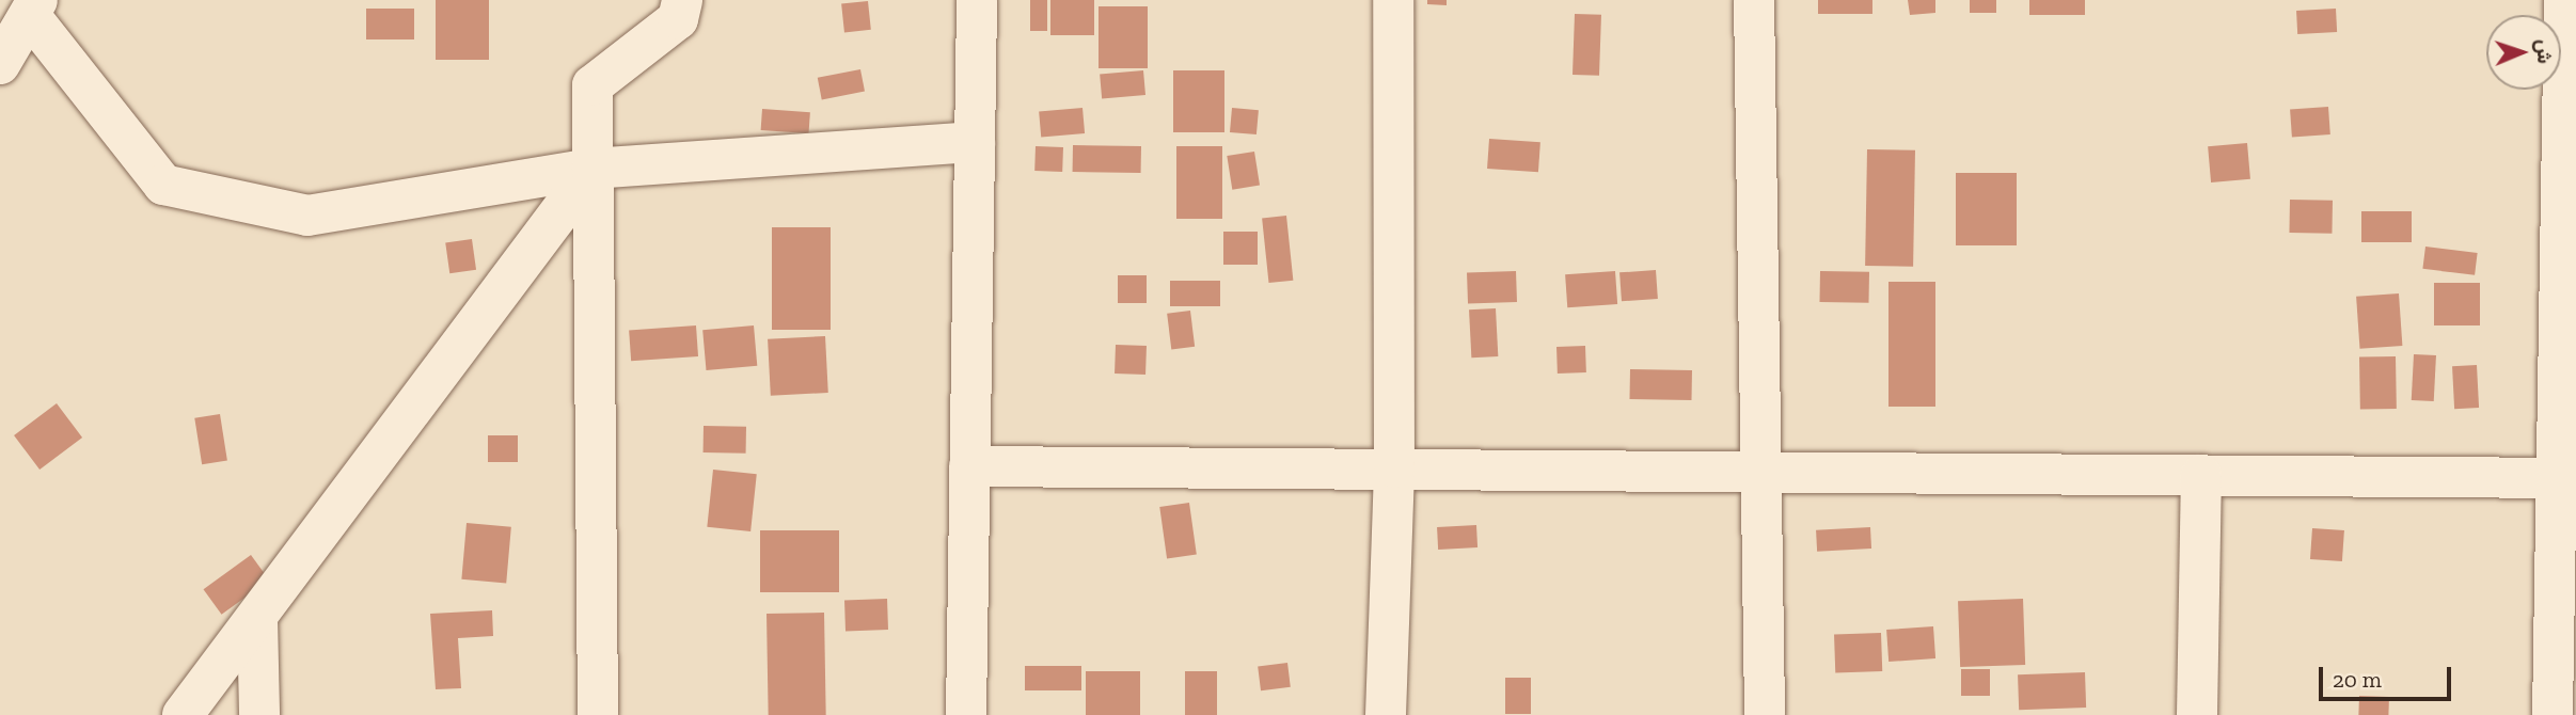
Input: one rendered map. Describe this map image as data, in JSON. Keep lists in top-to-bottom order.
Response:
{
  "scale_bar": "20 m",
  "north": "right"
}
